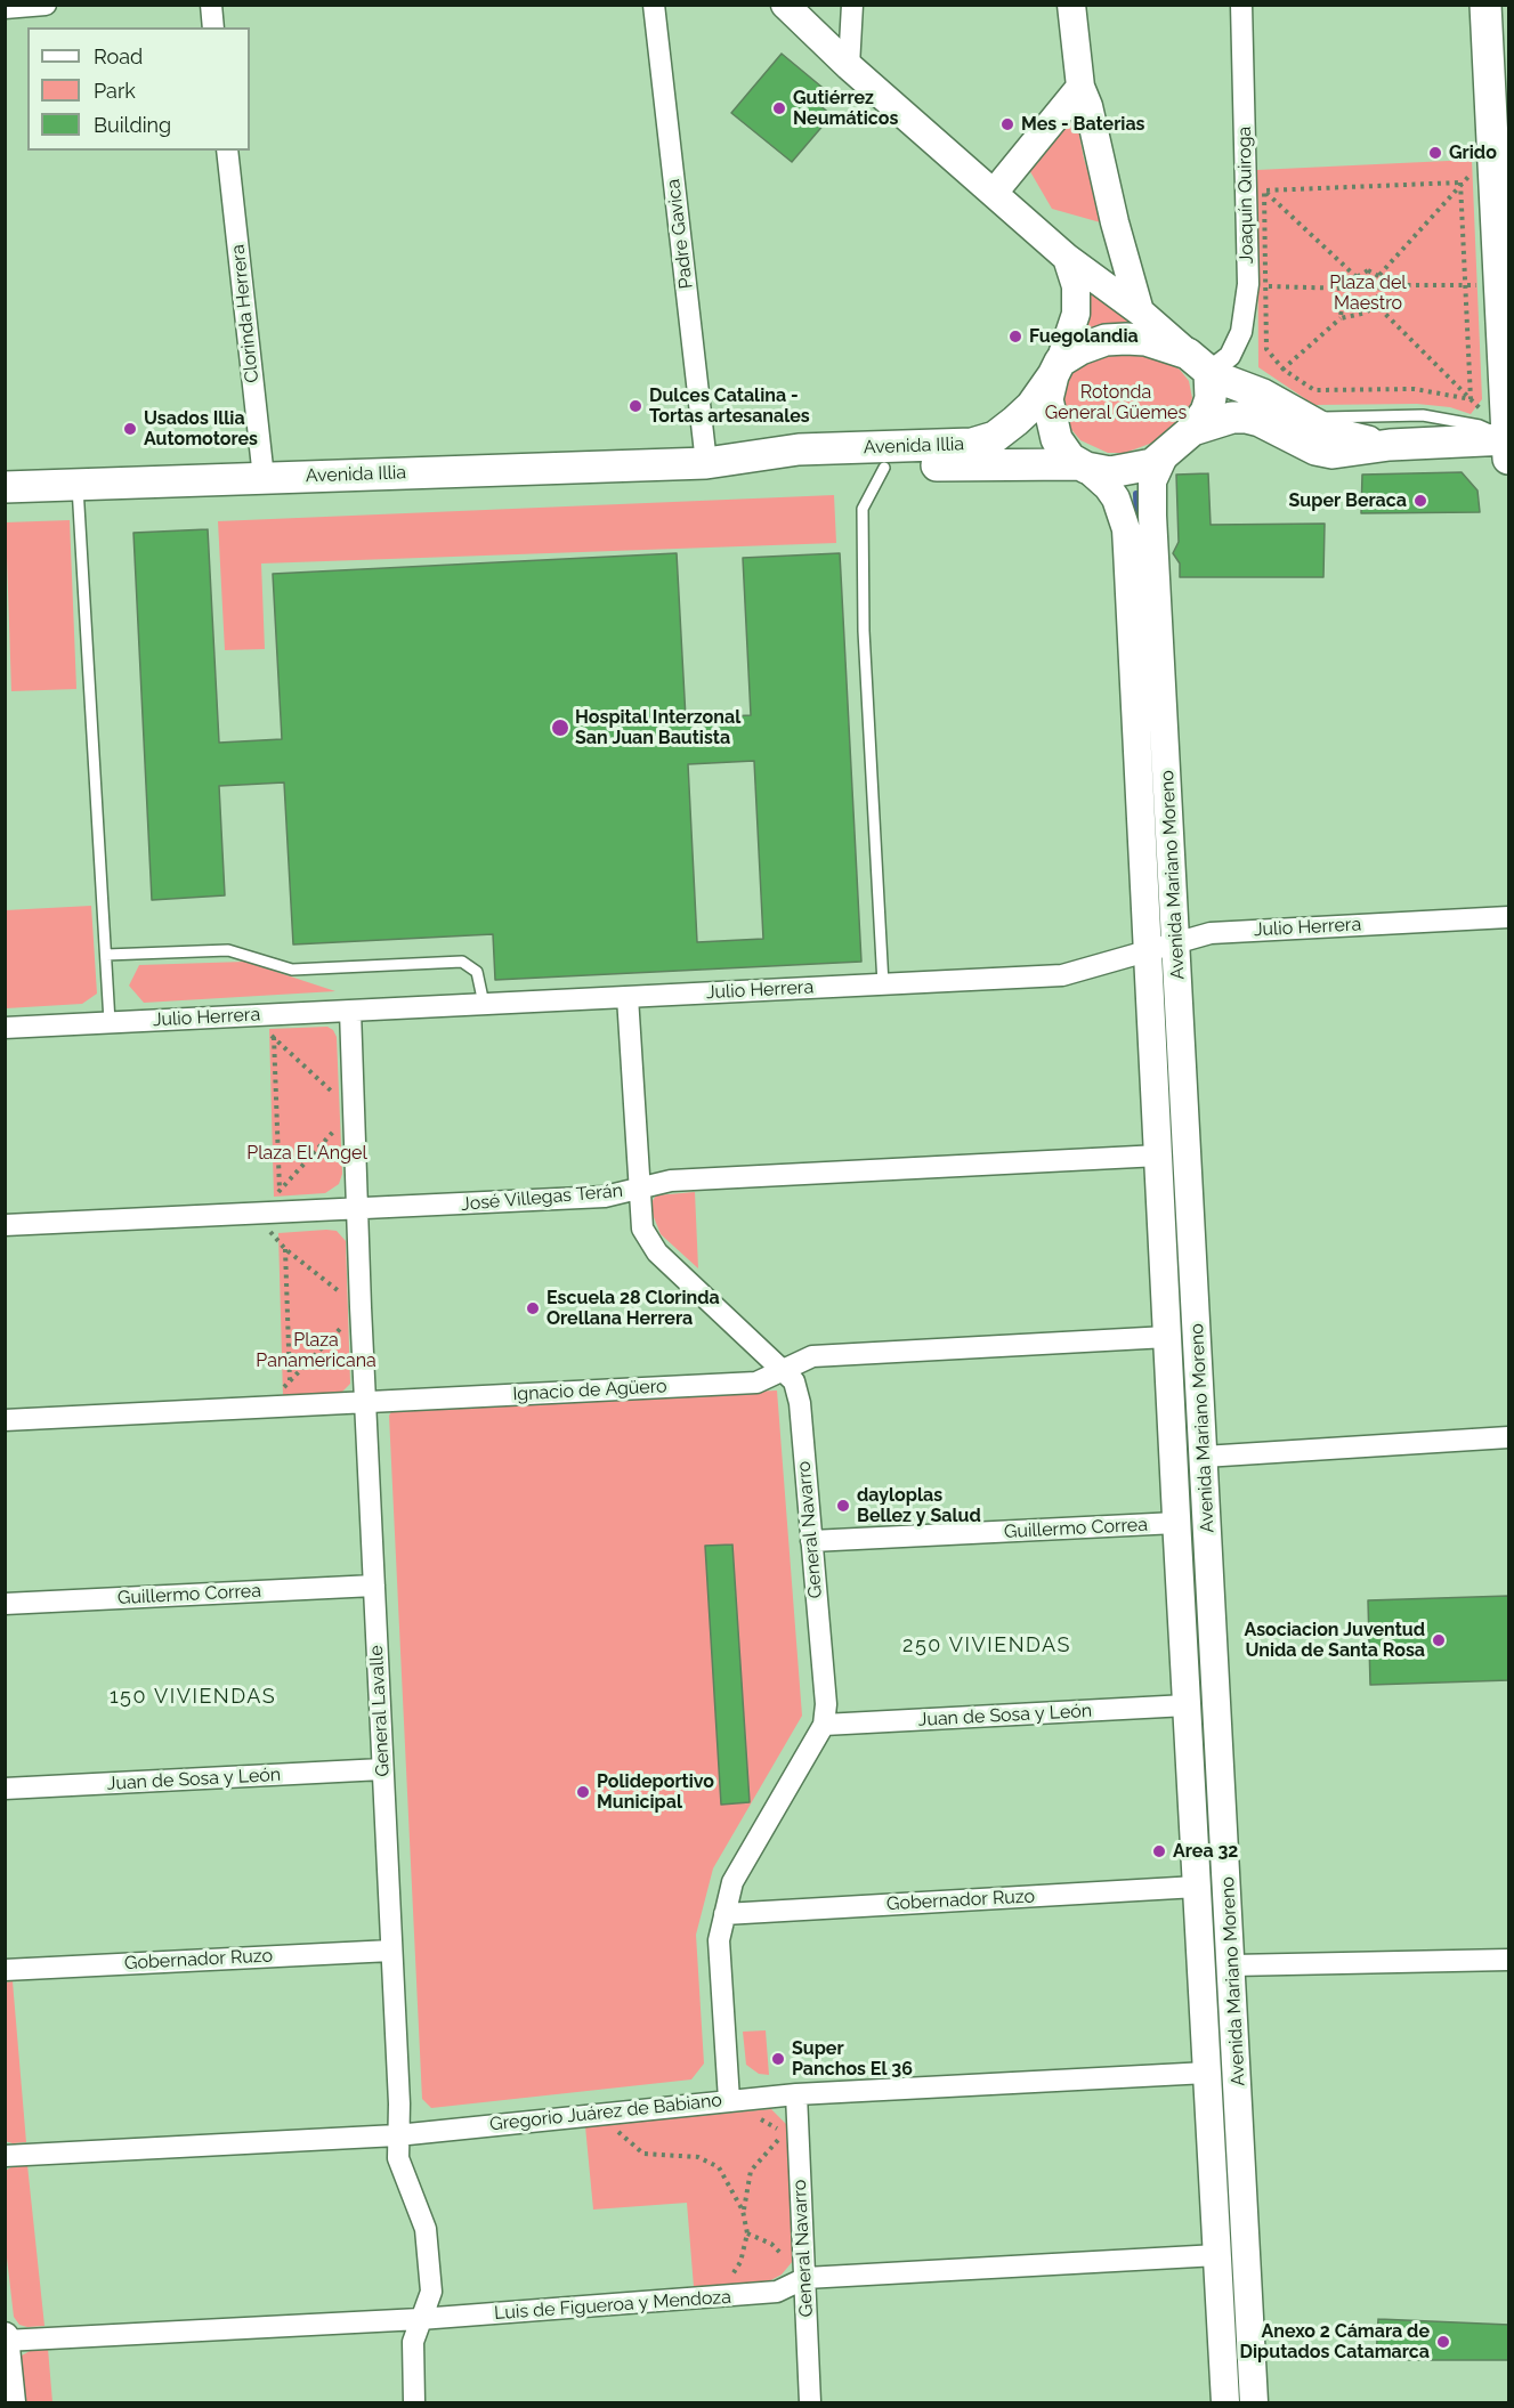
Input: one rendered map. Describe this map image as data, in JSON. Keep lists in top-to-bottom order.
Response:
{
  "streets": {
    "main road": ["Avenida Illia", "Avenida Mariano Moreno"],
    "street": [
      "Joaquín Quiroga",
      "Padre Gavica",
      "Clorinda Herrera",
      "Julio Herrera",
      "José Villegas Terán",
      "Ignacio de Agüero",
      "Guillermo Correa",
      "General Navarro",
      "General Lavalle",
      "Juan de Sosa y León",
      "Gobernador Ruzo",
      "Gregorio Juárez de Babiano",
      "Luis de Figueroa y Mendoza"
    ]
  },
  "crossings": [
    ["Joaquín Quiroga", "Avenida Illia"],
    ["Joaquín Quiroga", "Avenida Mariano Moreno"],
    ["Padre Gavica", "Avenida Illia"],
    ["Clorinda Herrera", "Avenida Illia"],
    ["Avenida Illia", "Avenida Mariano Moreno"],
    ["Avenida Mariano Moreno", "Julio Herrera"],
    ["Avenida Mariano Moreno", "José Villegas Terán"],
    ["Avenida Mariano Moreno", "Ignacio de Agüero"],
    ["Avenida Mariano Moreno", "Guillermo Correa"],
    ["Avenida Mariano Moreno", "Juan de Sosa y León"],
    ["Avenida Mariano Moreno", "Gobernador Ruzo"],
    ["Avenida Mariano Moreno", "Gregorio Juárez de Babiano"],
    ["Avenida Mariano Moreno", "Luis de Figueroa y Mendoza"],
    ["Julio Herrera", "General Navarro"],
    ["Julio Herrera", "General Lavalle"],
    ["José Villegas Terán", "General Navarro"],
    ["José Villegas Terán", "General Lavalle"],
    ["Ignacio de Agüero", "General Navarro"],
    ["Ignacio de Agüero", "General Lavalle"],
    ["Guillermo Correa", "General Navarro"],
    ["Guillermo Correa", "General Lavalle"],
    ["General Navarro", "Juan de Sosa y León"],
    ["General Navarro", "Gobernador Ruzo"],
    ["General Navarro", "Gregorio Juárez de Babiano"],
    ["General Navarro", "Luis de Figueroa y Mendoza"],
    ["General Lavalle", "Juan de Sosa y León"],
    ["General Lavalle", "Gobernador Ruzo"],
    ["General Lavalle", "Gregorio Juárez de Babiano"],
    ["General Lavalle", "Luis de Figueroa y Mendoza"]
  ],
  "districts": ["250 VIVIENDAS", "150 VIVIENDAS"],
  "parks": [
    "Plaza del Maestro",
    "Rotonda General Güemes",
    "Plaza El Angel",
    "Plaza Panamericana"
  ],
  "places": [
    "Gutiérrez Neumáticos",
    "Mes - Baterias",
    "Grido",
    "Fuegolandia",
    "Dulces Catalina - Tortas artesanales",
    "Usados Illia Automotores",
    "Super Beraca",
    "Hospital Interzonal San Juan Bautista",
    "Escuela 28 Clorinda Orellana Herrera",
    "dayloplas Bellez y Salud",
    "Asociacion Juventud Unida de Santa Rosa",
    "Polideportivo Municipal",
    "Area 32",
    "Super Panchos El 36",
    "Anexo 2 Cámara de Diputados Catamarca"
  ],
  "legend": ["Road", "Park", "Building"]
}
